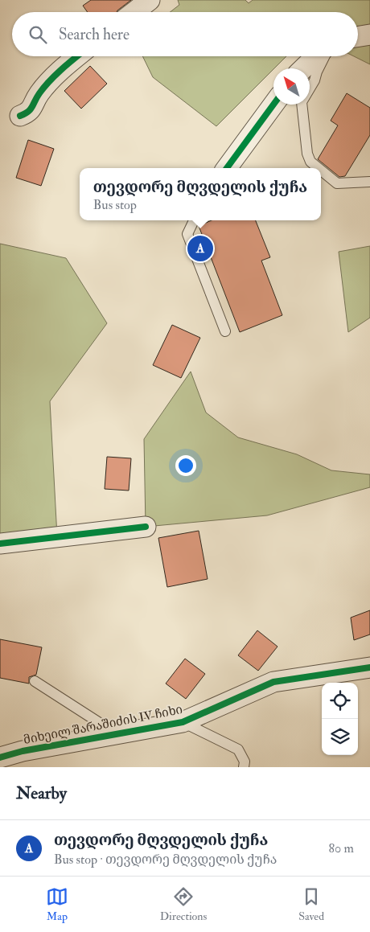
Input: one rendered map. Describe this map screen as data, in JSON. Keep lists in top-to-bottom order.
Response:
{
  "streets": {
    "street": ["მიხეილ შარაშიძის IV ჩიხი"]
  },
  "north": "top left",
  "page": {
    "search": "Search here",
    "popup": ["თევდორე მღვდელის ქუჩა", "Bus stop"],
    "pins": "A",
    "heading": "Nearby",
    "list": [
      {
        "mark": "A",
        "name": "თევდორე მღვდელის ქუჩა",
        "note": "Bus stop · თევდორე მღვდელის ქუჩა",
        "value": "80 m"
      }
    ],
    "nav": ["Map", "Directions", "Saved"]
  }
}
